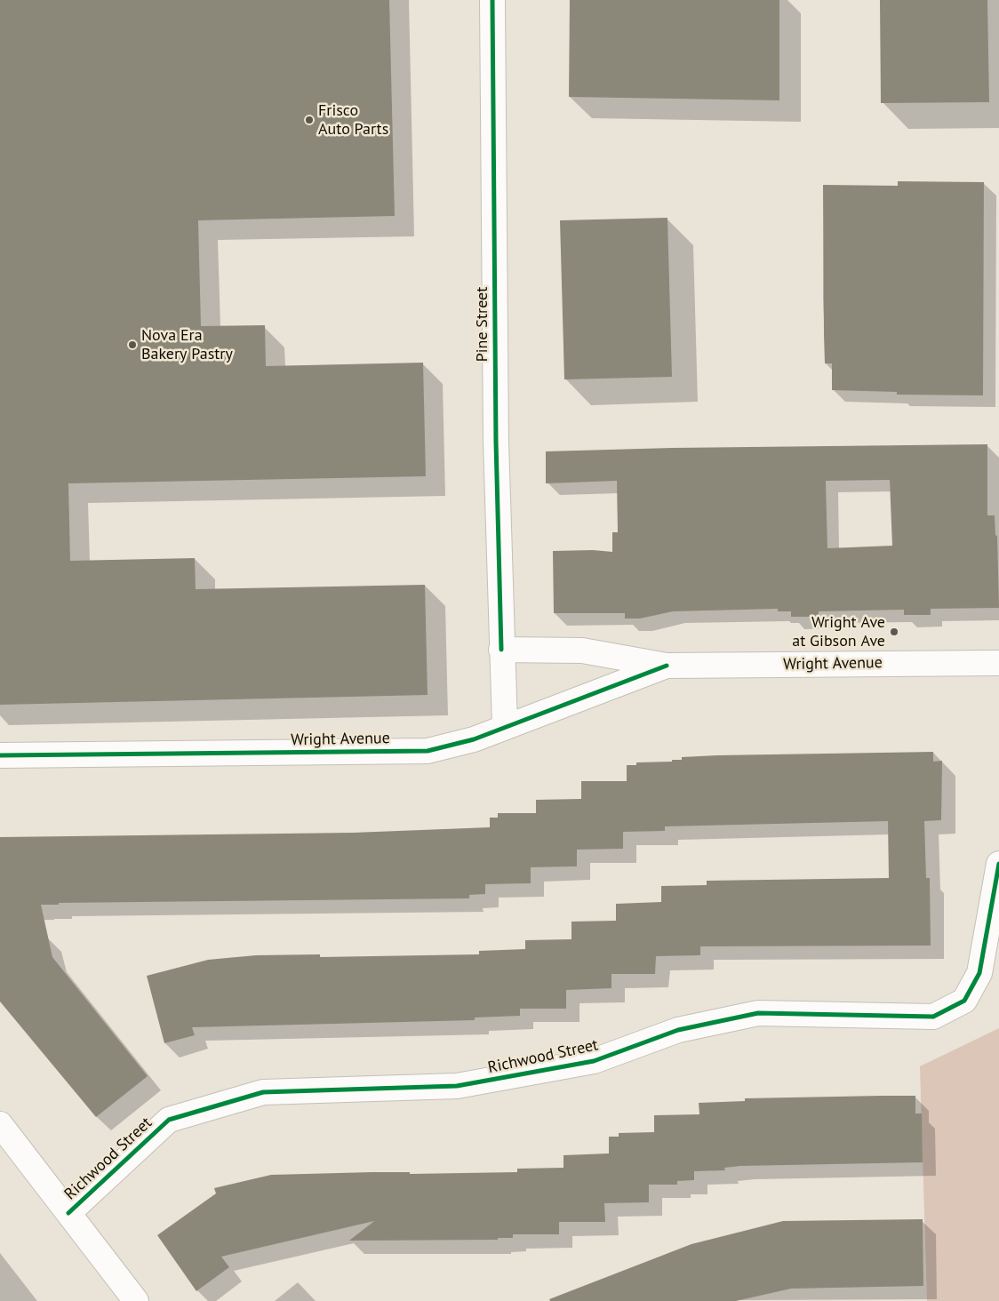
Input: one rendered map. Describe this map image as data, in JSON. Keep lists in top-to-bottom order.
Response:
{
  "streets": {
    "street": ["Pine Street", "Wright Avenue", "Richwood Street"]
  },
  "crossings": [
    ["Pine Street", "Wright Avenue"]
  ],
  "places": ["Frisco Auto Parts", "Nova Era Bakery Pastry", "Wright Ave at Gibson Ave"]
}
